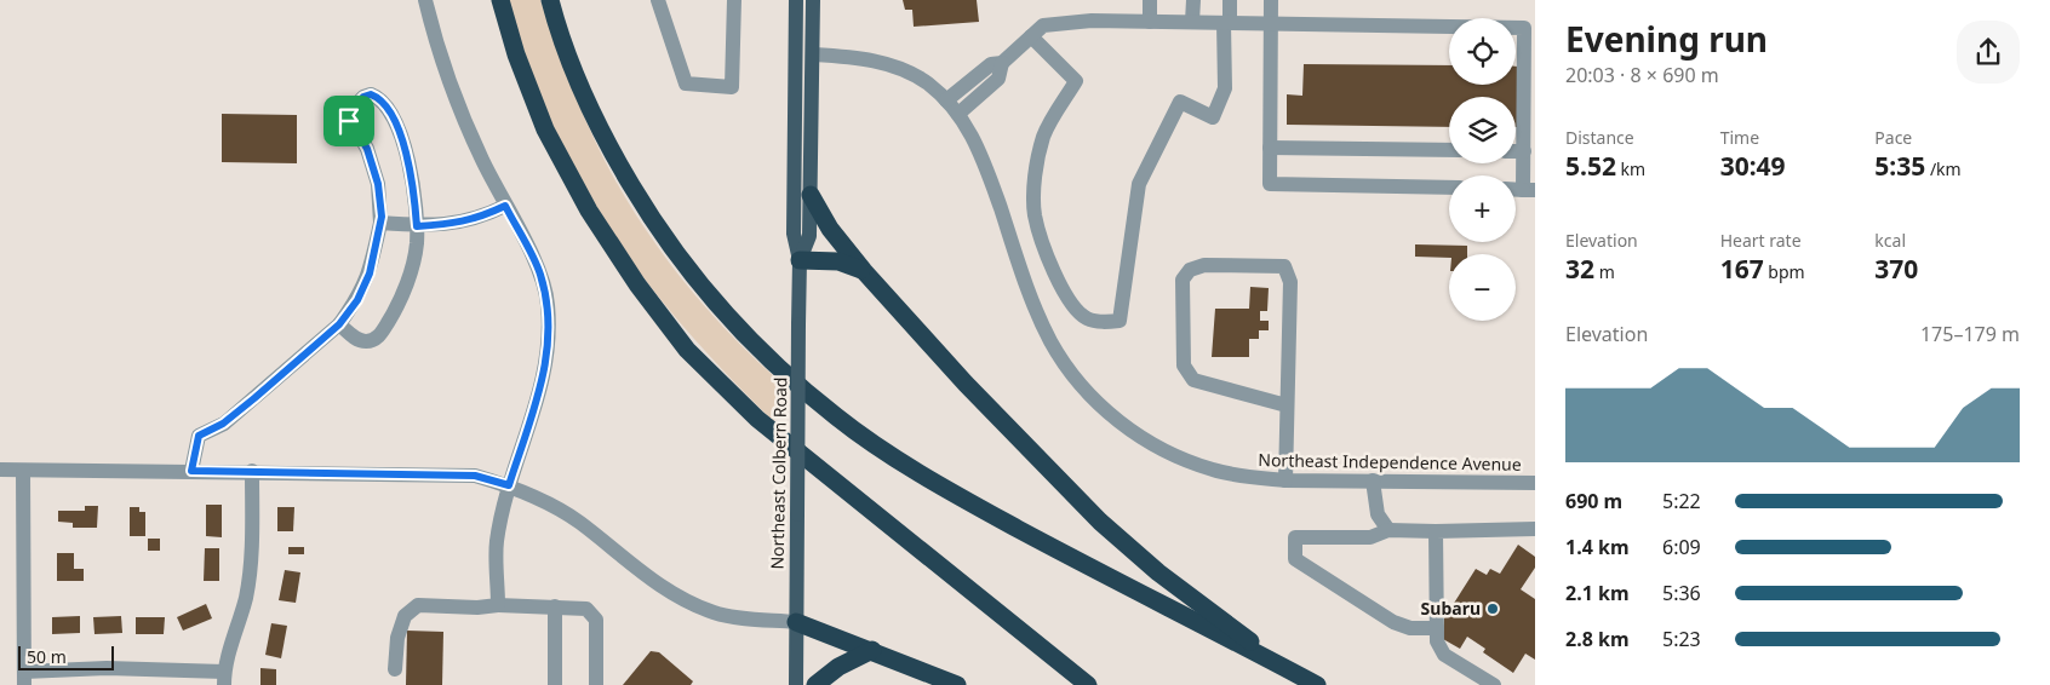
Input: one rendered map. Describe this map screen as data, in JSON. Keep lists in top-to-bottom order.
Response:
{
  "streets": {
    "main road": ["Northeast Colbern Road"],
    "street": ["Northeast Independence Avenue"]
  },
  "crossings": [
    ["Northeast Independence Avenue", "Northeast Colbern Road"]
  ],
  "places": ["Subaru"],
  "scale_bar": "50 m",
  "page": {
    "heading": ["Evening run", "20:03 · 8 × 690 m"],
    "map_buttons": ["+", "−"],
    "stats": [
      ["Distance", "5.52 km"],
      ["Time", "30:49"],
      ["Pace", "5:35 /km"],
      ["Elevation", "32 m"],
      ["Heart rate", "167 bpm"],
      ["kcal", "370"]
    ],
    "chart": ["Elevation", "175–179 m"],
    "list": [
      {
        "name": "690 m",
        "note": "5:22"
      },
      {
        "name": "1.4 km",
        "note": "6:09"
      },
      {
        "name": "2.1 km",
        "note": "5:36"
      },
      {
        "name": "2.8 km",
        "note": "5:23"
      }
    ],
    "scale": "50 m"
  }
}
